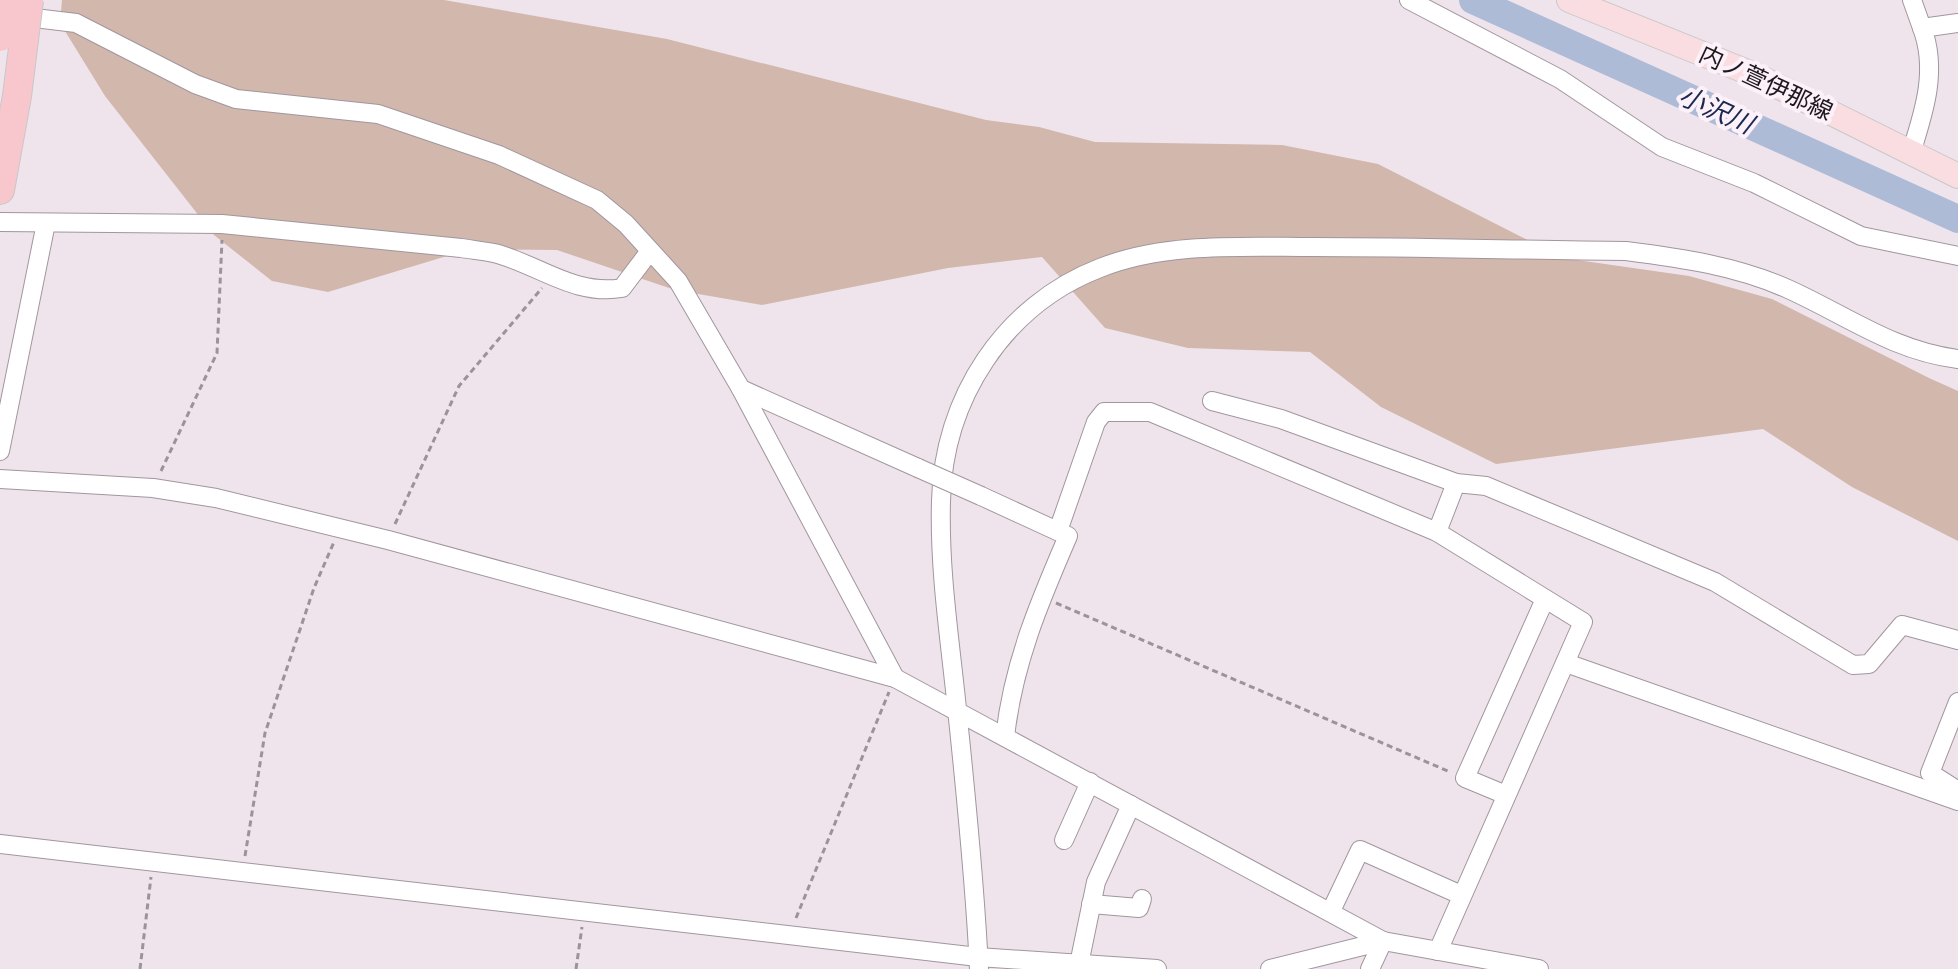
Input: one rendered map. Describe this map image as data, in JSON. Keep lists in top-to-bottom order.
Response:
{
  "streets": {
    "main road": ["内ノ萱伊那線"]
  },
  "water": ["小沢川"]
}
